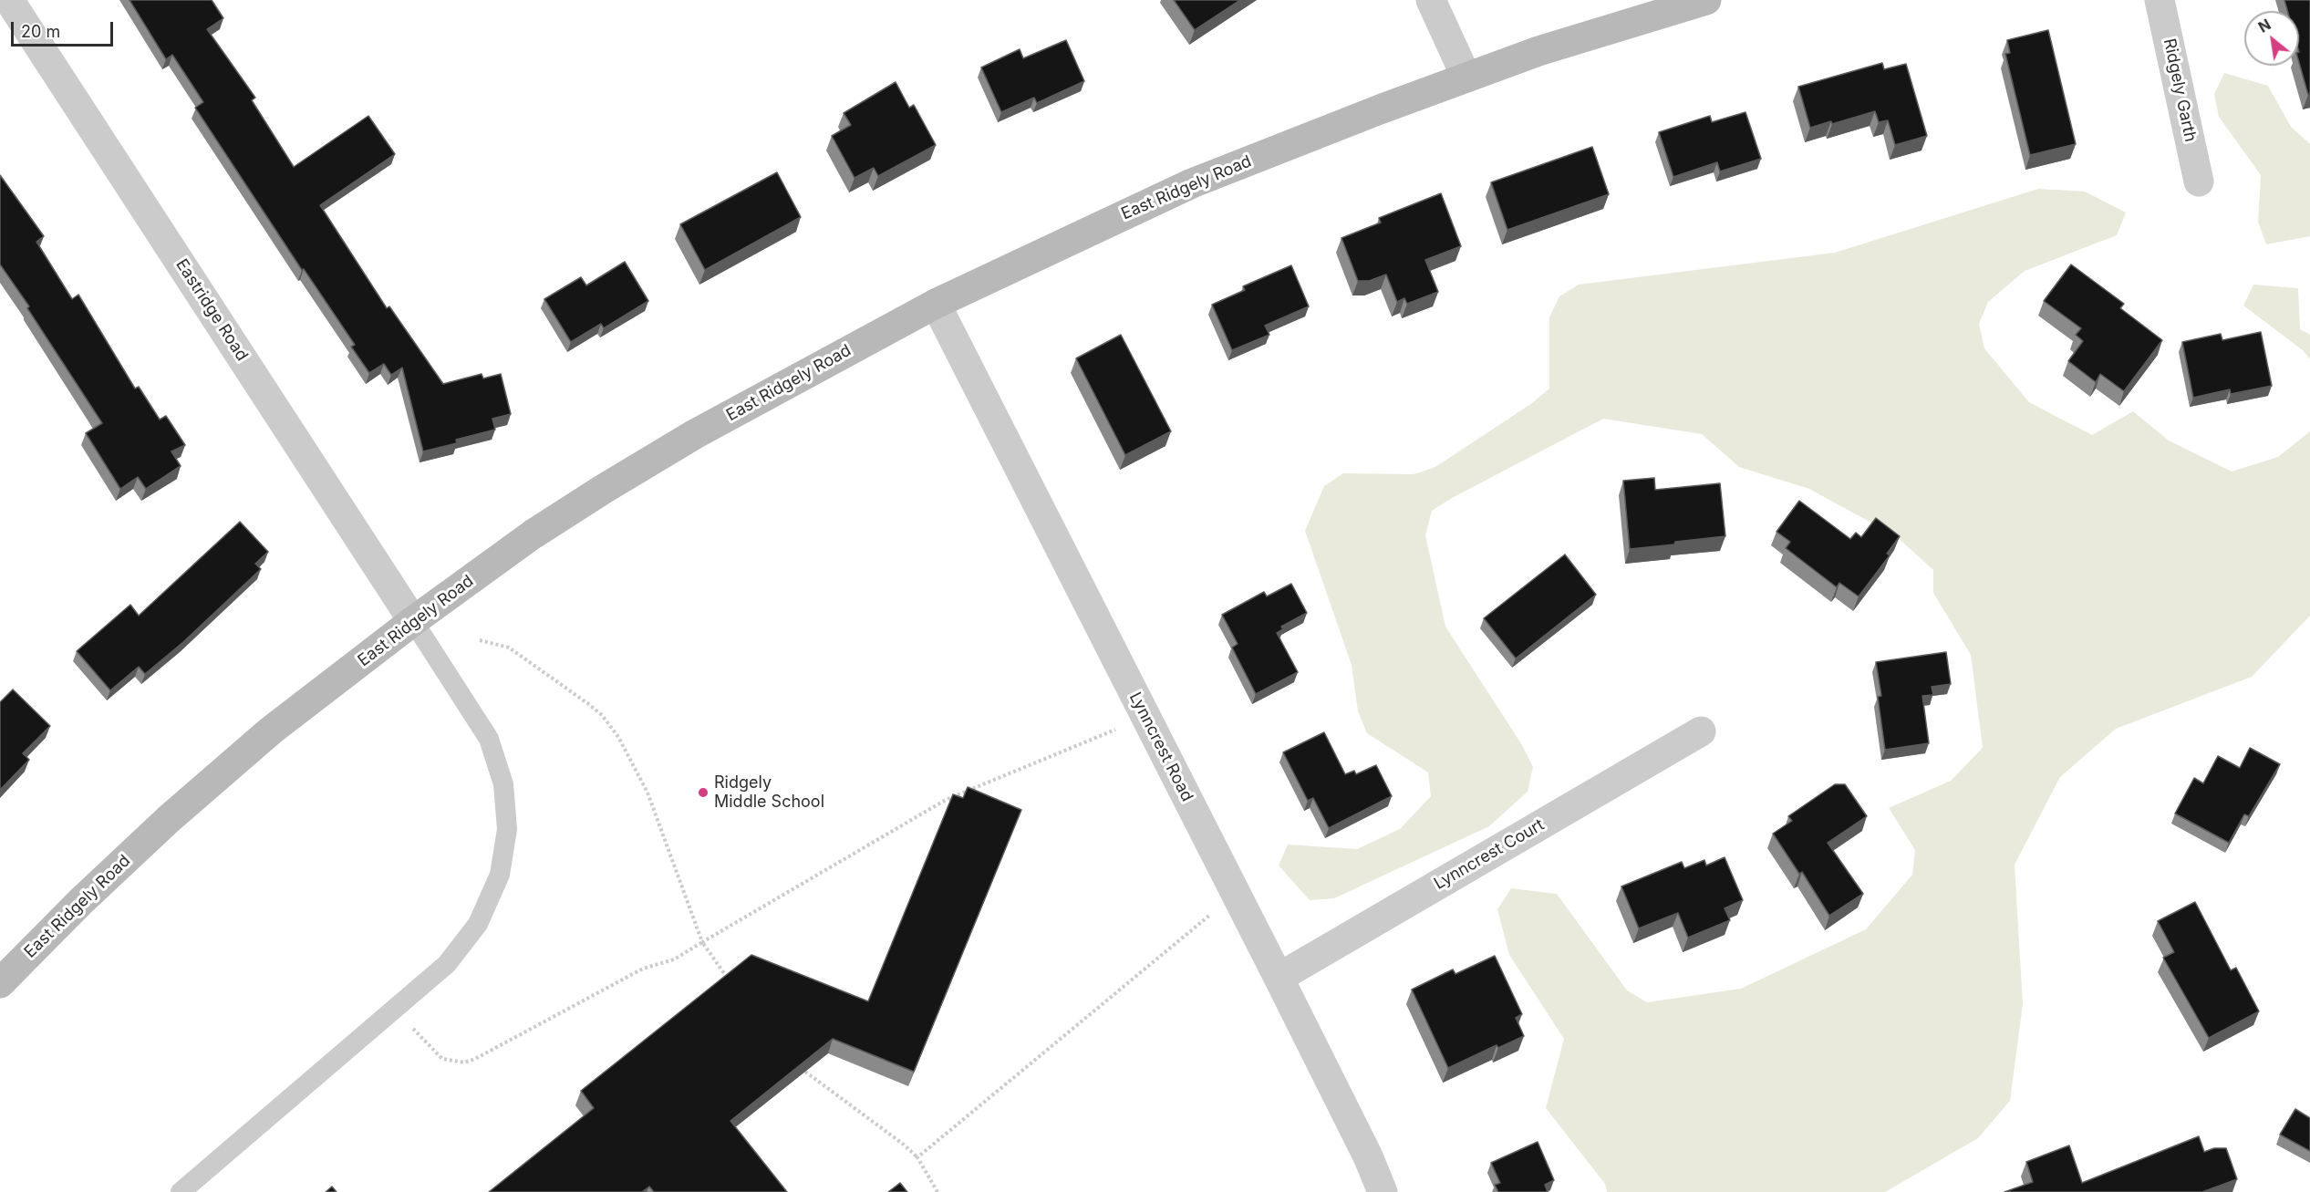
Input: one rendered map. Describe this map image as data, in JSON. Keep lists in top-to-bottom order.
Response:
{
  "streets": {
    "street": [
      "Ridgely Garth",
      "East Ridgely Road",
      "Eastridge Road",
      "Lynncrest Road",
      "Lynncrest Court"
    ]
  },
  "crossings": [
    ["East Ridgely Road", "Eastridge Road"],
    ["East Ridgely Road", "Lynncrest Road"],
    ["Lynncrest Road", "Lynncrest Court"]
  ],
  "places": ["Ridgely Middle School"],
  "scale_bar": "20 m",
  "north": "top left"
}
